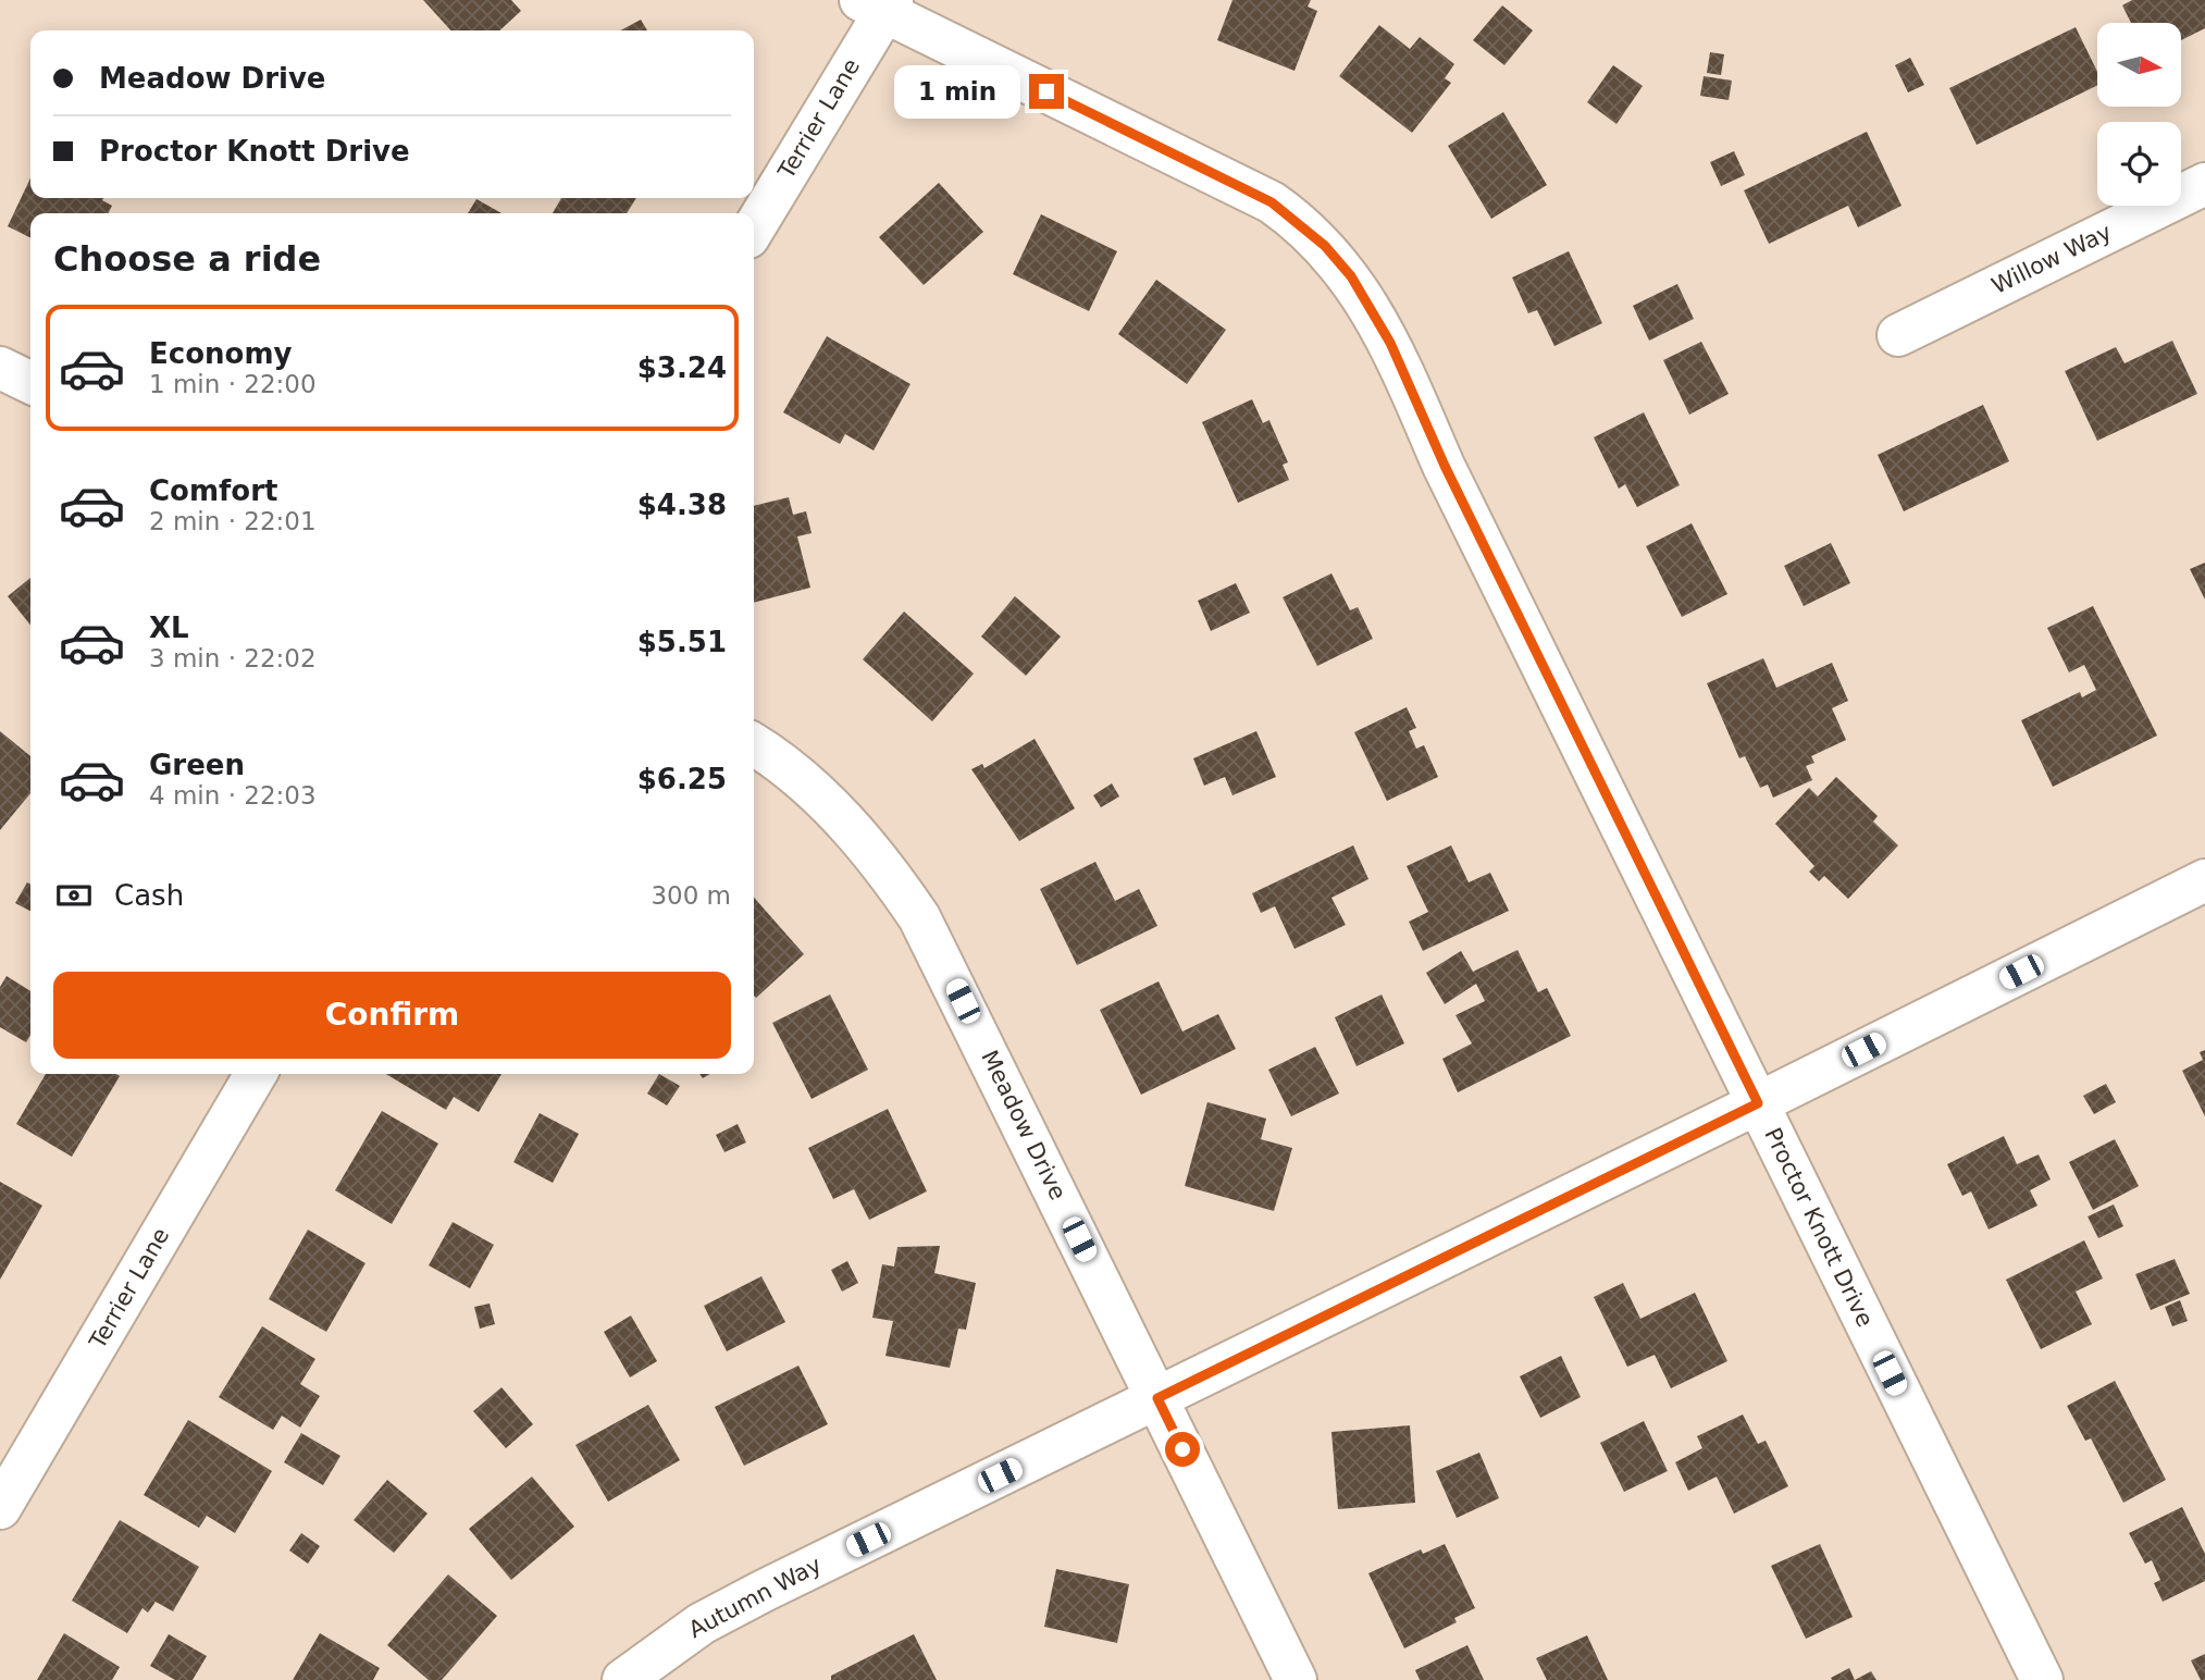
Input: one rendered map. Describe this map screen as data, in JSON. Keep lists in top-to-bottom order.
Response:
{
  "streets": {
    "street": [
      "Terrier Lane",
      "Willow Way",
      "Meadow Drive",
      "Proctor Knott Drive",
      "Autumn Way"
    ]
  },
  "crossings": [
    ["Terrier Lane", "Proctor Knott Drive"],
    ["Meadow Drive", "Autumn Way"],
    ["Proctor Knott Drive", "Autumn Way"]
  ],
  "north": "right",
  "page": {
    "banner": ["Meadow Drive", "Proctor Knott Drive"],
    "bubble": "1 min",
    "heading": "Choose a ride",
    "list": [
      {
        "name": "Economy",
        "note": "1 min · 22:00",
        "value": "$3.24"
      },
      {
        "name": "Comfort",
        "note": "2 min · 22:01",
        "value": "$4.38"
      },
      {
        "name": "XL",
        "note": "3 min · 22:02",
        "value": "$5.51"
      },
      {
        "name": "Green",
        "note": "4 min · 22:03",
        "value": "$6.25"
      }
    ],
    "pay": ["Cash", "300 m"],
    "buttons": "Confirm"
  }
}
